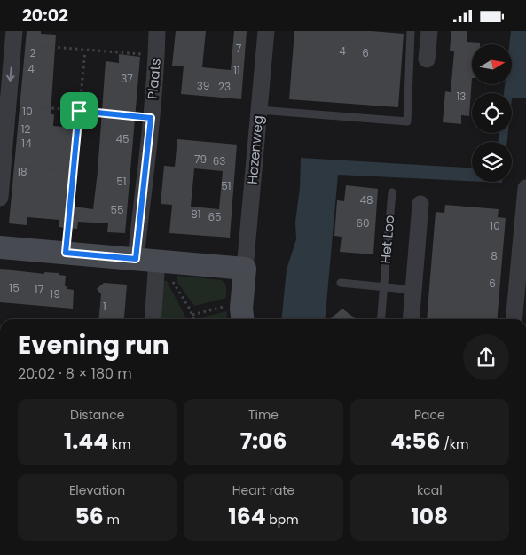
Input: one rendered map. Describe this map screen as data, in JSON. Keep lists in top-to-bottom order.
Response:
{
  "streets": {
    "street": ["Plaats", "Hazenweg"],
    "lane": ["Het Loo"]
  },
  "house_numbers": [
    "7",
    "4",
    "2",
    "6",
    "4",
    "11",
    "37",
    "39",
    "23",
    "13",
    "10",
    "12",
    "45",
    "14",
    "79",
    "63",
    "18",
    "51",
    "51",
    "48",
    "55",
    "81",
    "65",
    "60",
    "10",
    "8",
    "6",
    "15",
    "17",
    "19",
    "1"
  ],
  "north": "right",
  "page": {
    "status": "20:02",
    "heading": ["Evening run", "20:02 · 8 × 180 m"],
    "stats": [
      ["Distance", "1.44 km"],
      ["Time", "7:06"],
      ["Pace", "4:56 /km"],
      ["Elevation", "56 m"],
      ["Heart rate", "164 bpm"],
      ["kcal", "108"]
    ]
  }
}
